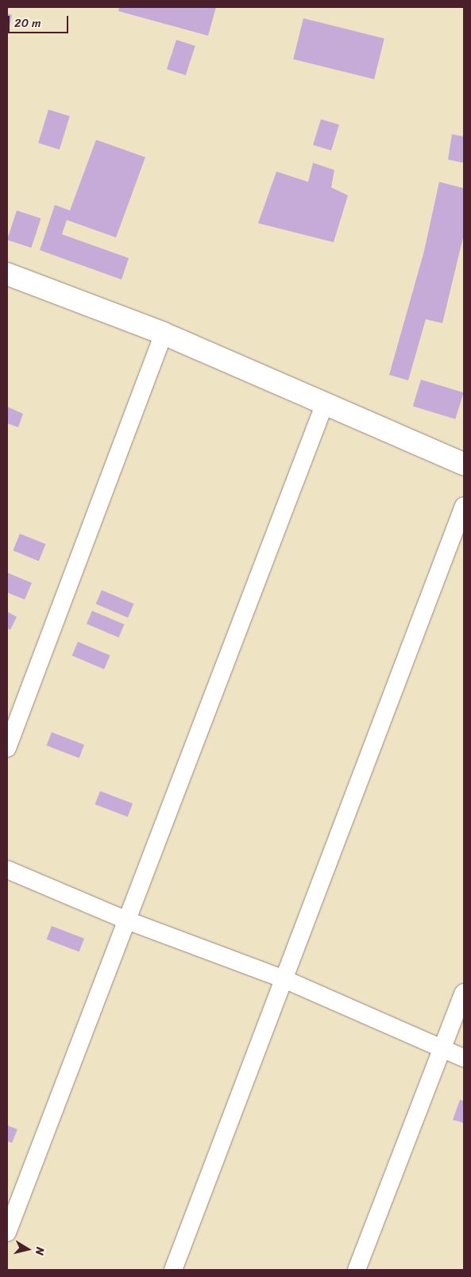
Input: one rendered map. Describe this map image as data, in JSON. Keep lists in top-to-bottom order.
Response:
{
  "scale_bar": "20 m",
  "north": "right"
}
